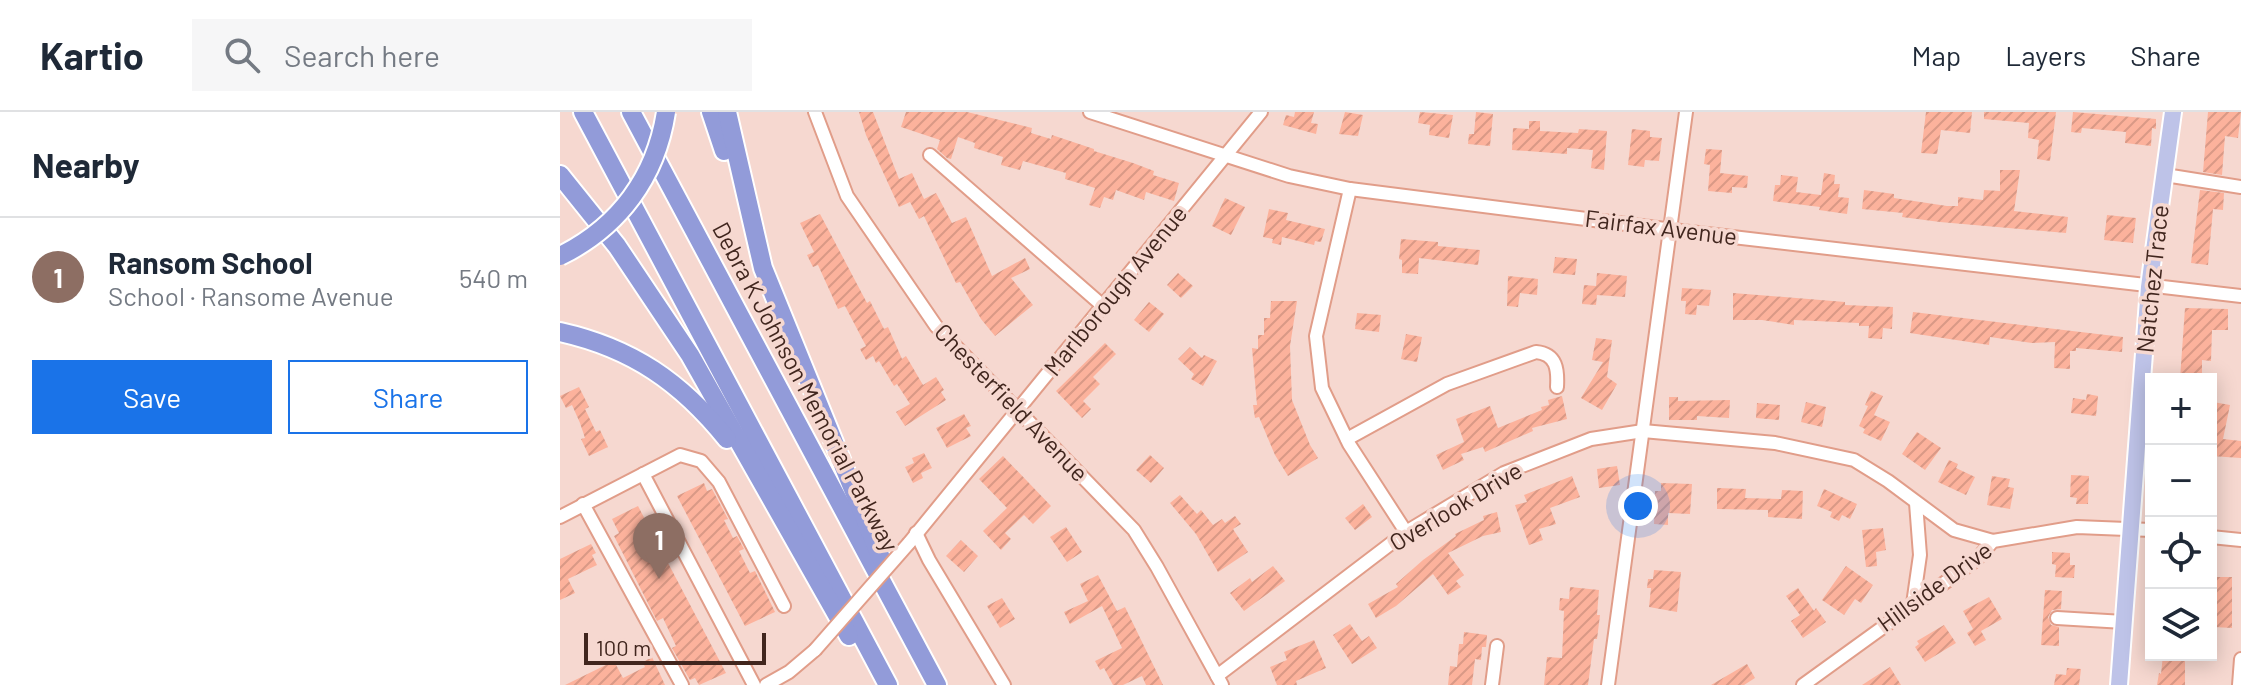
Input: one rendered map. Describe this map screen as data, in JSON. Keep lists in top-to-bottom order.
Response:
{
  "streets": {
    "highway": ["Debra K Johnson Memorial Parkway"],
    "main road": ["Natchez Trace"],
    "street": [
      "Fairfax Avenue",
      "Marlborough Avenue",
      "Chesterfield Avenue",
      "Overlook Drive",
      "Hillside Drive"
    ]
  },
  "crossings": [
    ["Fairfax Avenue", "Natchez Trace"],
    ["Fairfax Avenue", "Marlborough Avenue"],
    ["Natchez Trace", "Hillside Drive"],
    ["Marlborough Avenue", "Chesterfield Avenue"],
    ["Chesterfield Avenue", "Overlook Drive"],
    ["Overlook Drive", "Hillside Drive"]
  ],
  "scale_bar": "100 m",
  "page": {
    "header": "Kartio",
    "search": "Search here",
    "nav": ["Map", "Layers", "Share"],
    "heading": "Nearby",
    "list": [
      {
        "mark": "1",
        "name": "Ransom School",
        "note": "School · Ransome Avenue",
        "value": "540 m"
      }
    ],
    "buttons": ["Save", "Share"],
    "map_buttons": ["+", "−"],
    "pins": "1",
    "scale": "100 m"
  }
}
